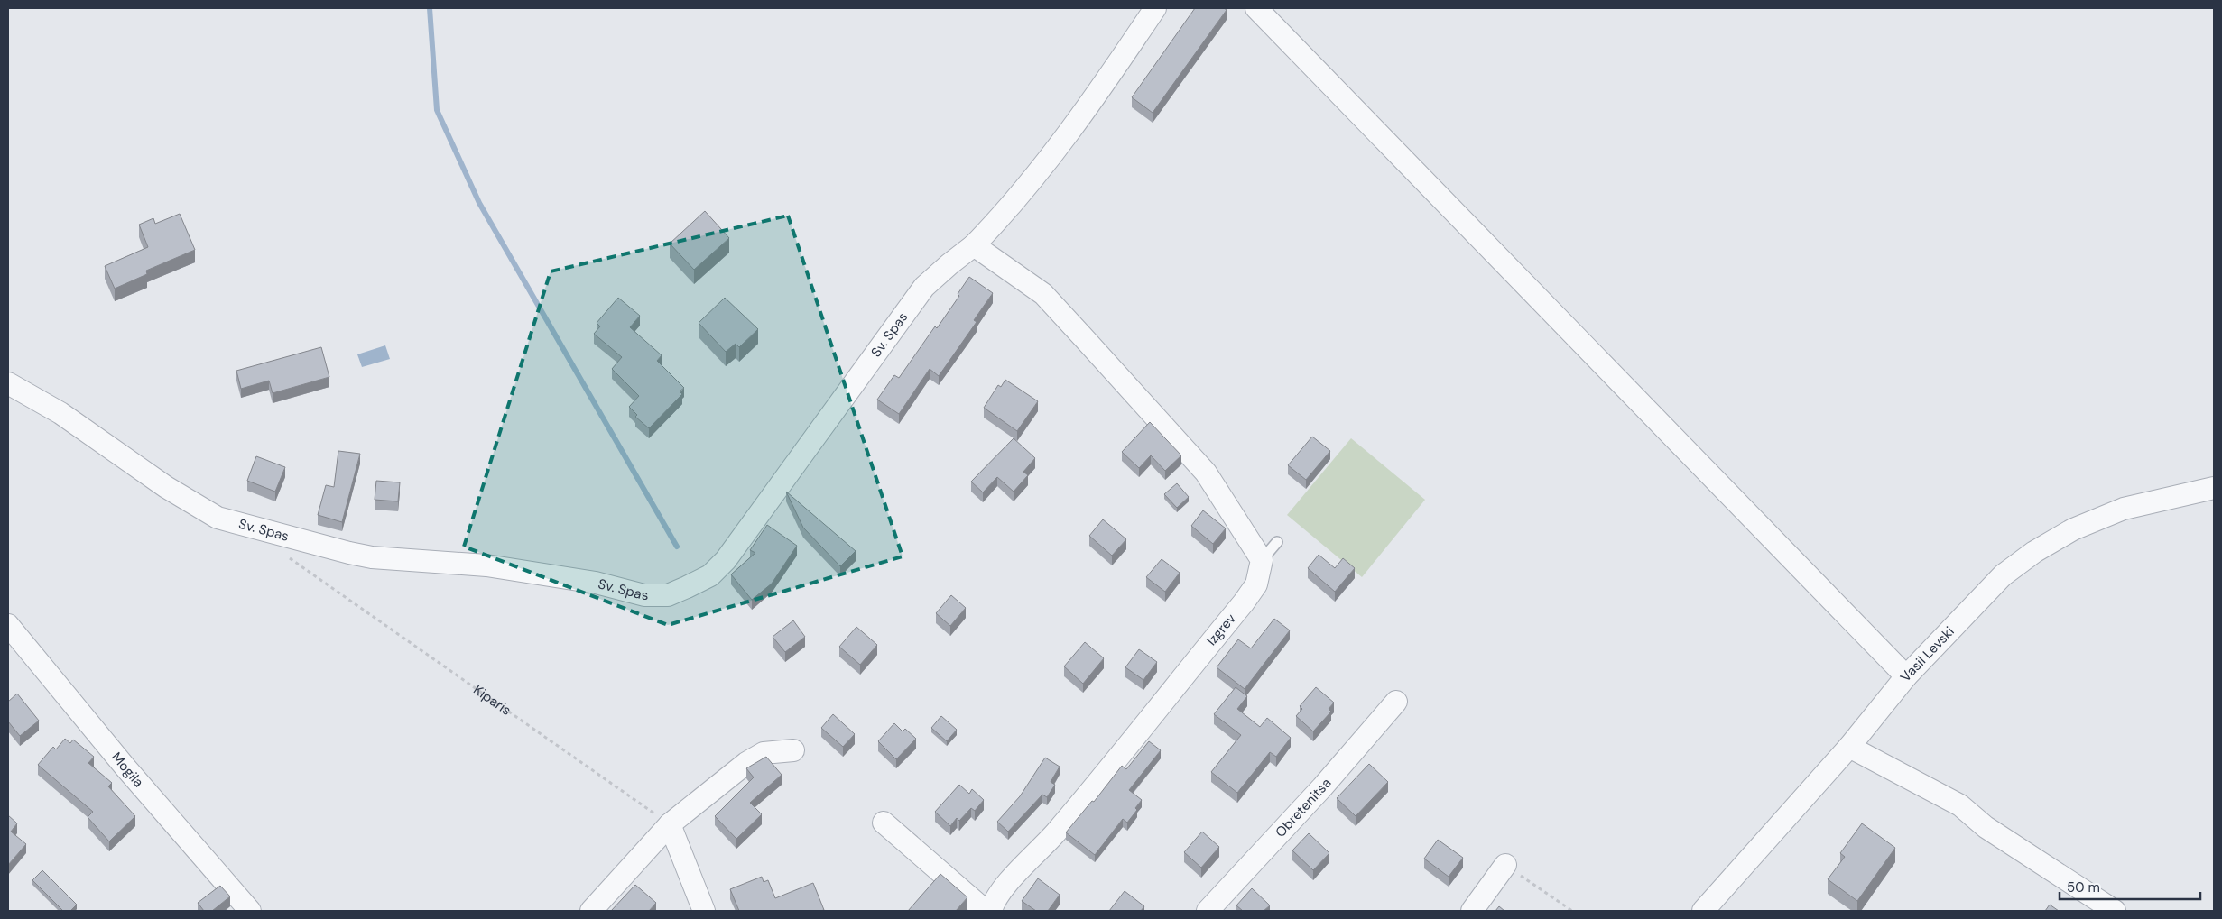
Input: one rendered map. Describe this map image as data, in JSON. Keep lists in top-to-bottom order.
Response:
{
  "streets": {
    "street": [
      "Sv. Spas",
      "Izgrev",
      "Vasil Levski",
      "Mogila",
      "Obretenitsa"
    ],
    "path": ["Kiparis"]
  },
  "scale_bar": "50 m"
}
